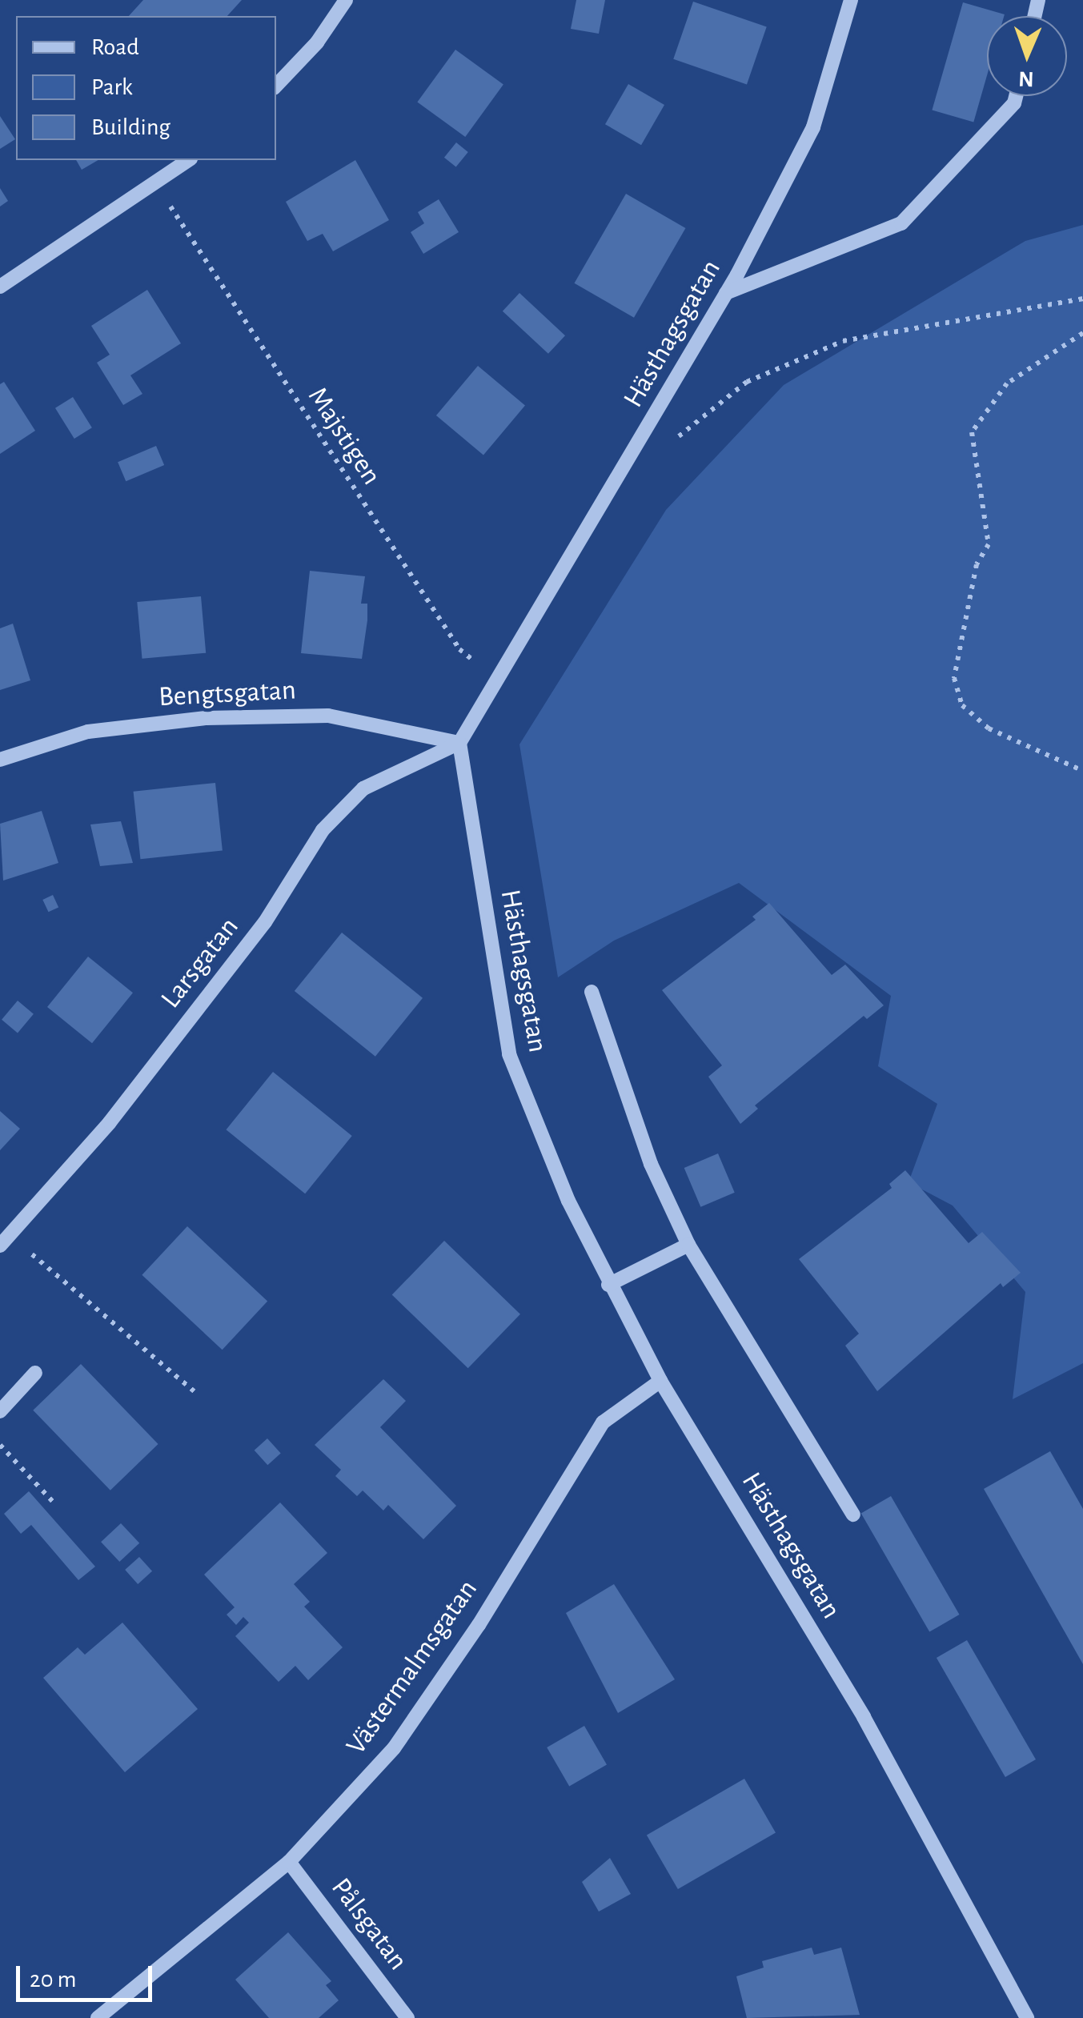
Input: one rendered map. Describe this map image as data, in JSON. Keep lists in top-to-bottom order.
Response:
{
  "streets": {
    "street": [
      "Hästhagsgatan",
      "Bengtsgatan",
      "Larsgatan",
      "Västermalmsgatan",
      "Pålsgatan"
    ],
    "path": ["Majstigen"]
  },
  "crossings": [
    ["Hästhagsgatan", "Majstigen"],
    ["Hästhagsgatan", "Bengtsgatan"],
    ["Hästhagsgatan", "Larsgatan"],
    ["Hästhagsgatan", "Västermalmsgatan"],
    ["Bengtsgatan", "Larsgatan"],
    ["Västermalmsgatan", "Pålsgatan"]
  ],
  "legend": ["Road", "Park", "Building"],
  "scale_bar": "20 m",
  "north": "bottom"
}
